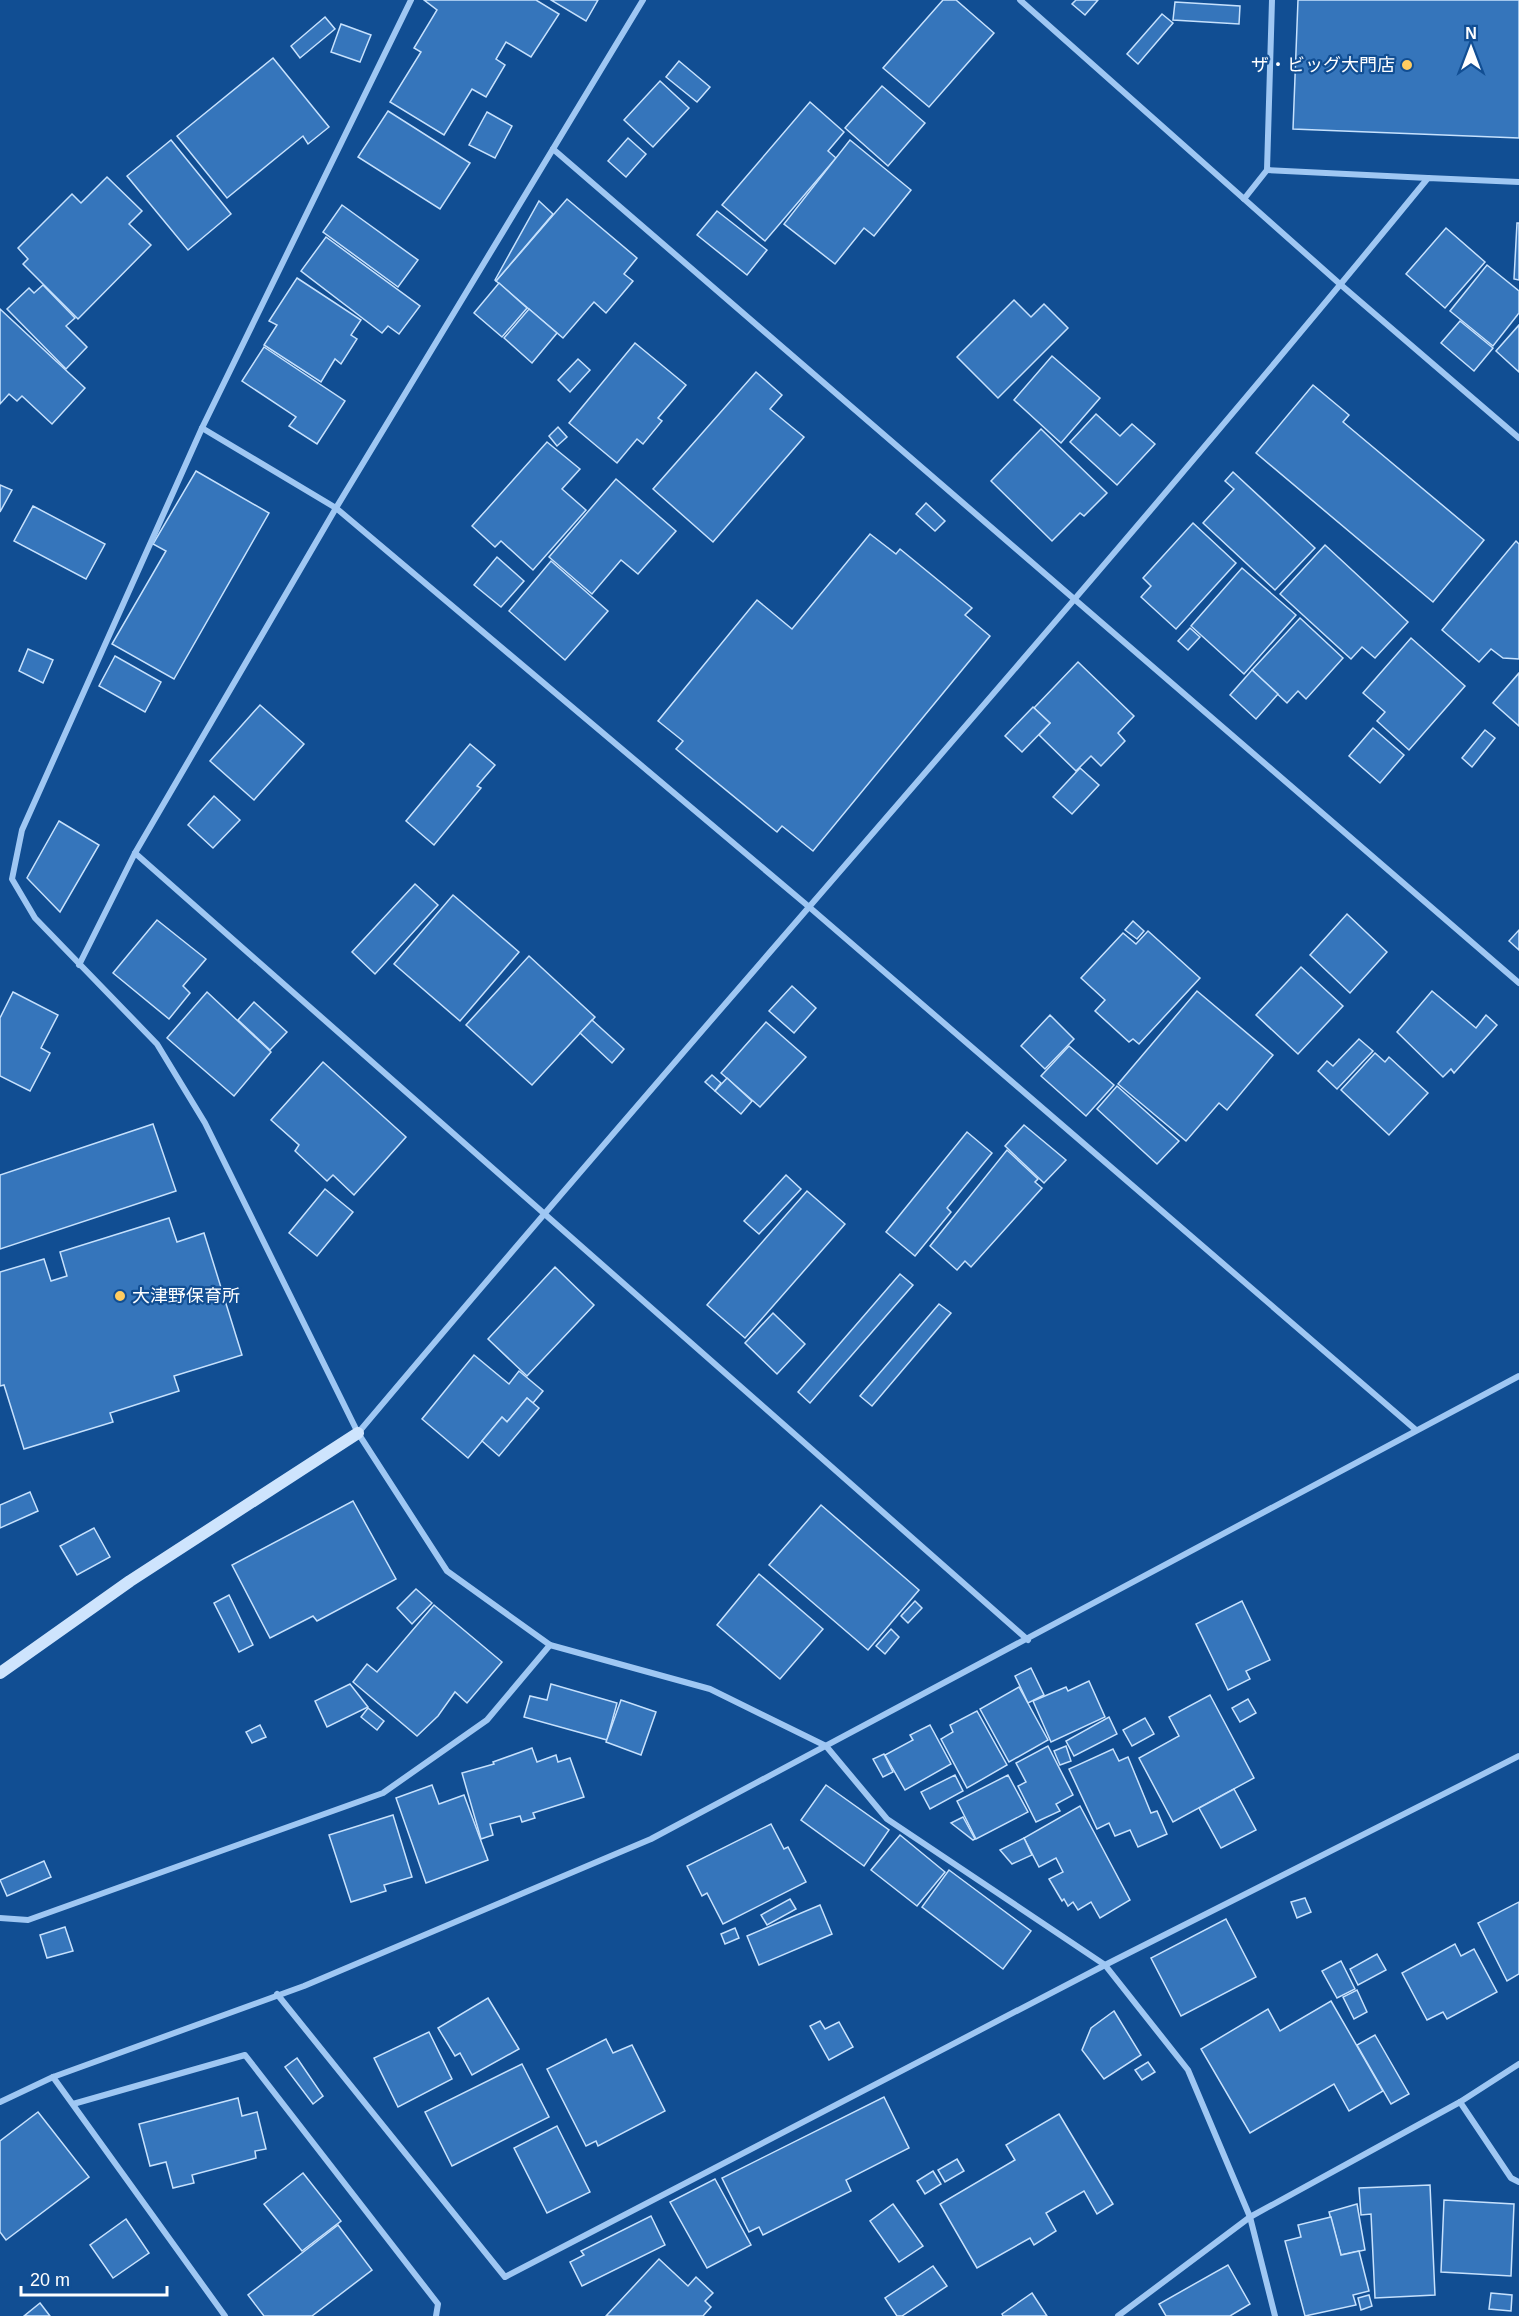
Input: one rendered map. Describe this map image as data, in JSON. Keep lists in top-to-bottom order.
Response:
{
  "places": ["ザ・ビッグ大門店", "大津野保育所"],
  "scale_bar": "20 m",
  "north": "top"
}
